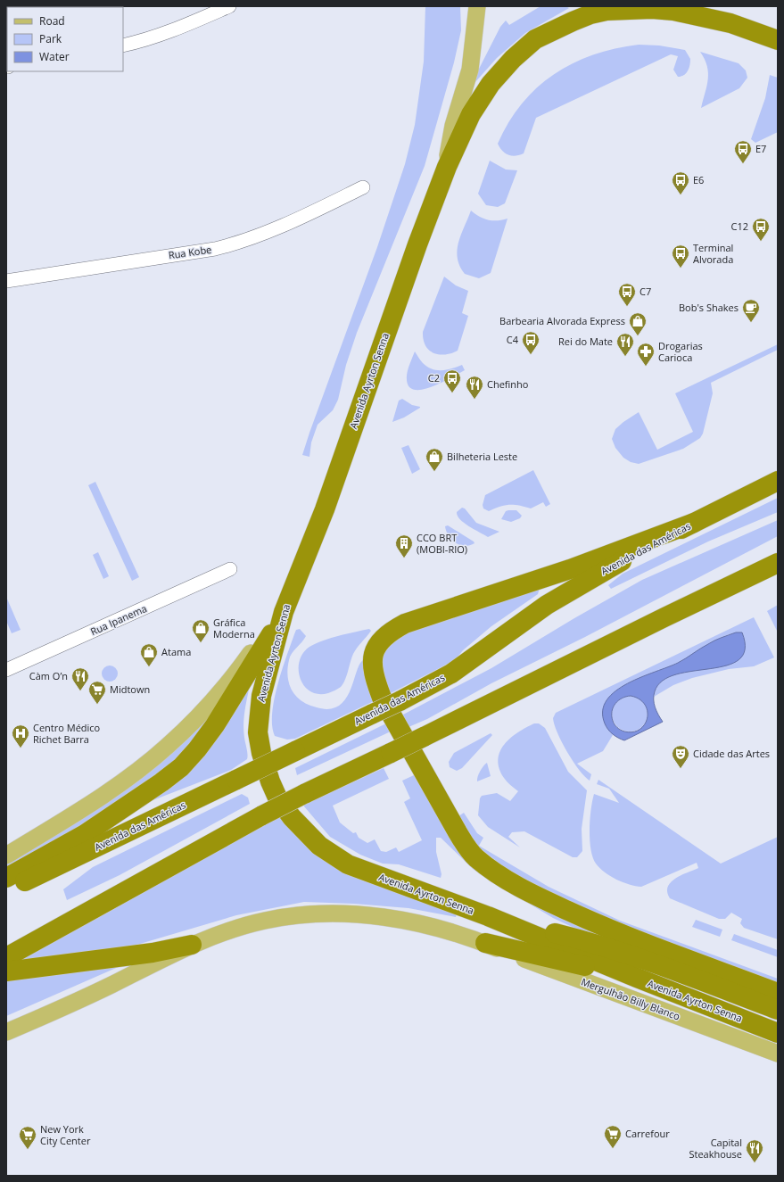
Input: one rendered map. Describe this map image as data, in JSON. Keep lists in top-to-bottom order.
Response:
{
  "streets": {
    "highway": ["Avenida Ayrton Senna", "Avenida das Américas"],
    "main road": ["Mergulhão Billy Blanco"],
    "street": ["Rua Kobe", "Rua Ipanema"]
  },
  "places": {
    "bus stop": [
      "E7",
      "E6",
      "C12",
      "Terminal Alvorada",
      "C7",
      "C4",
      "C2"
    ],
    "cafe": ["Bob's Shakes"],
    "shop": [
      "Barbearia Alvorada Express",
      "Bilheteria Leste",
      "Gráfica Moderna",
      "Atama"
    ],
    "restaurant": [
      "Rei do Mate",
      "Chefinho",
      "Càm O’n",
      "Capital Steakhouse"
    ],
    "pharmacy": ["Drogarias Carioca"],
    "building": ["CCO BRT (MOBI-RIO)"],
    "supermarket": ["Midtown", "Carrefour", "New York City Center"],
    "hospital": ["Centro Médico Richet Barra"],
    "theatre": ["Cidade das Artes"]
  },
  "legend": ["Road", "Park", "Water"]
}
